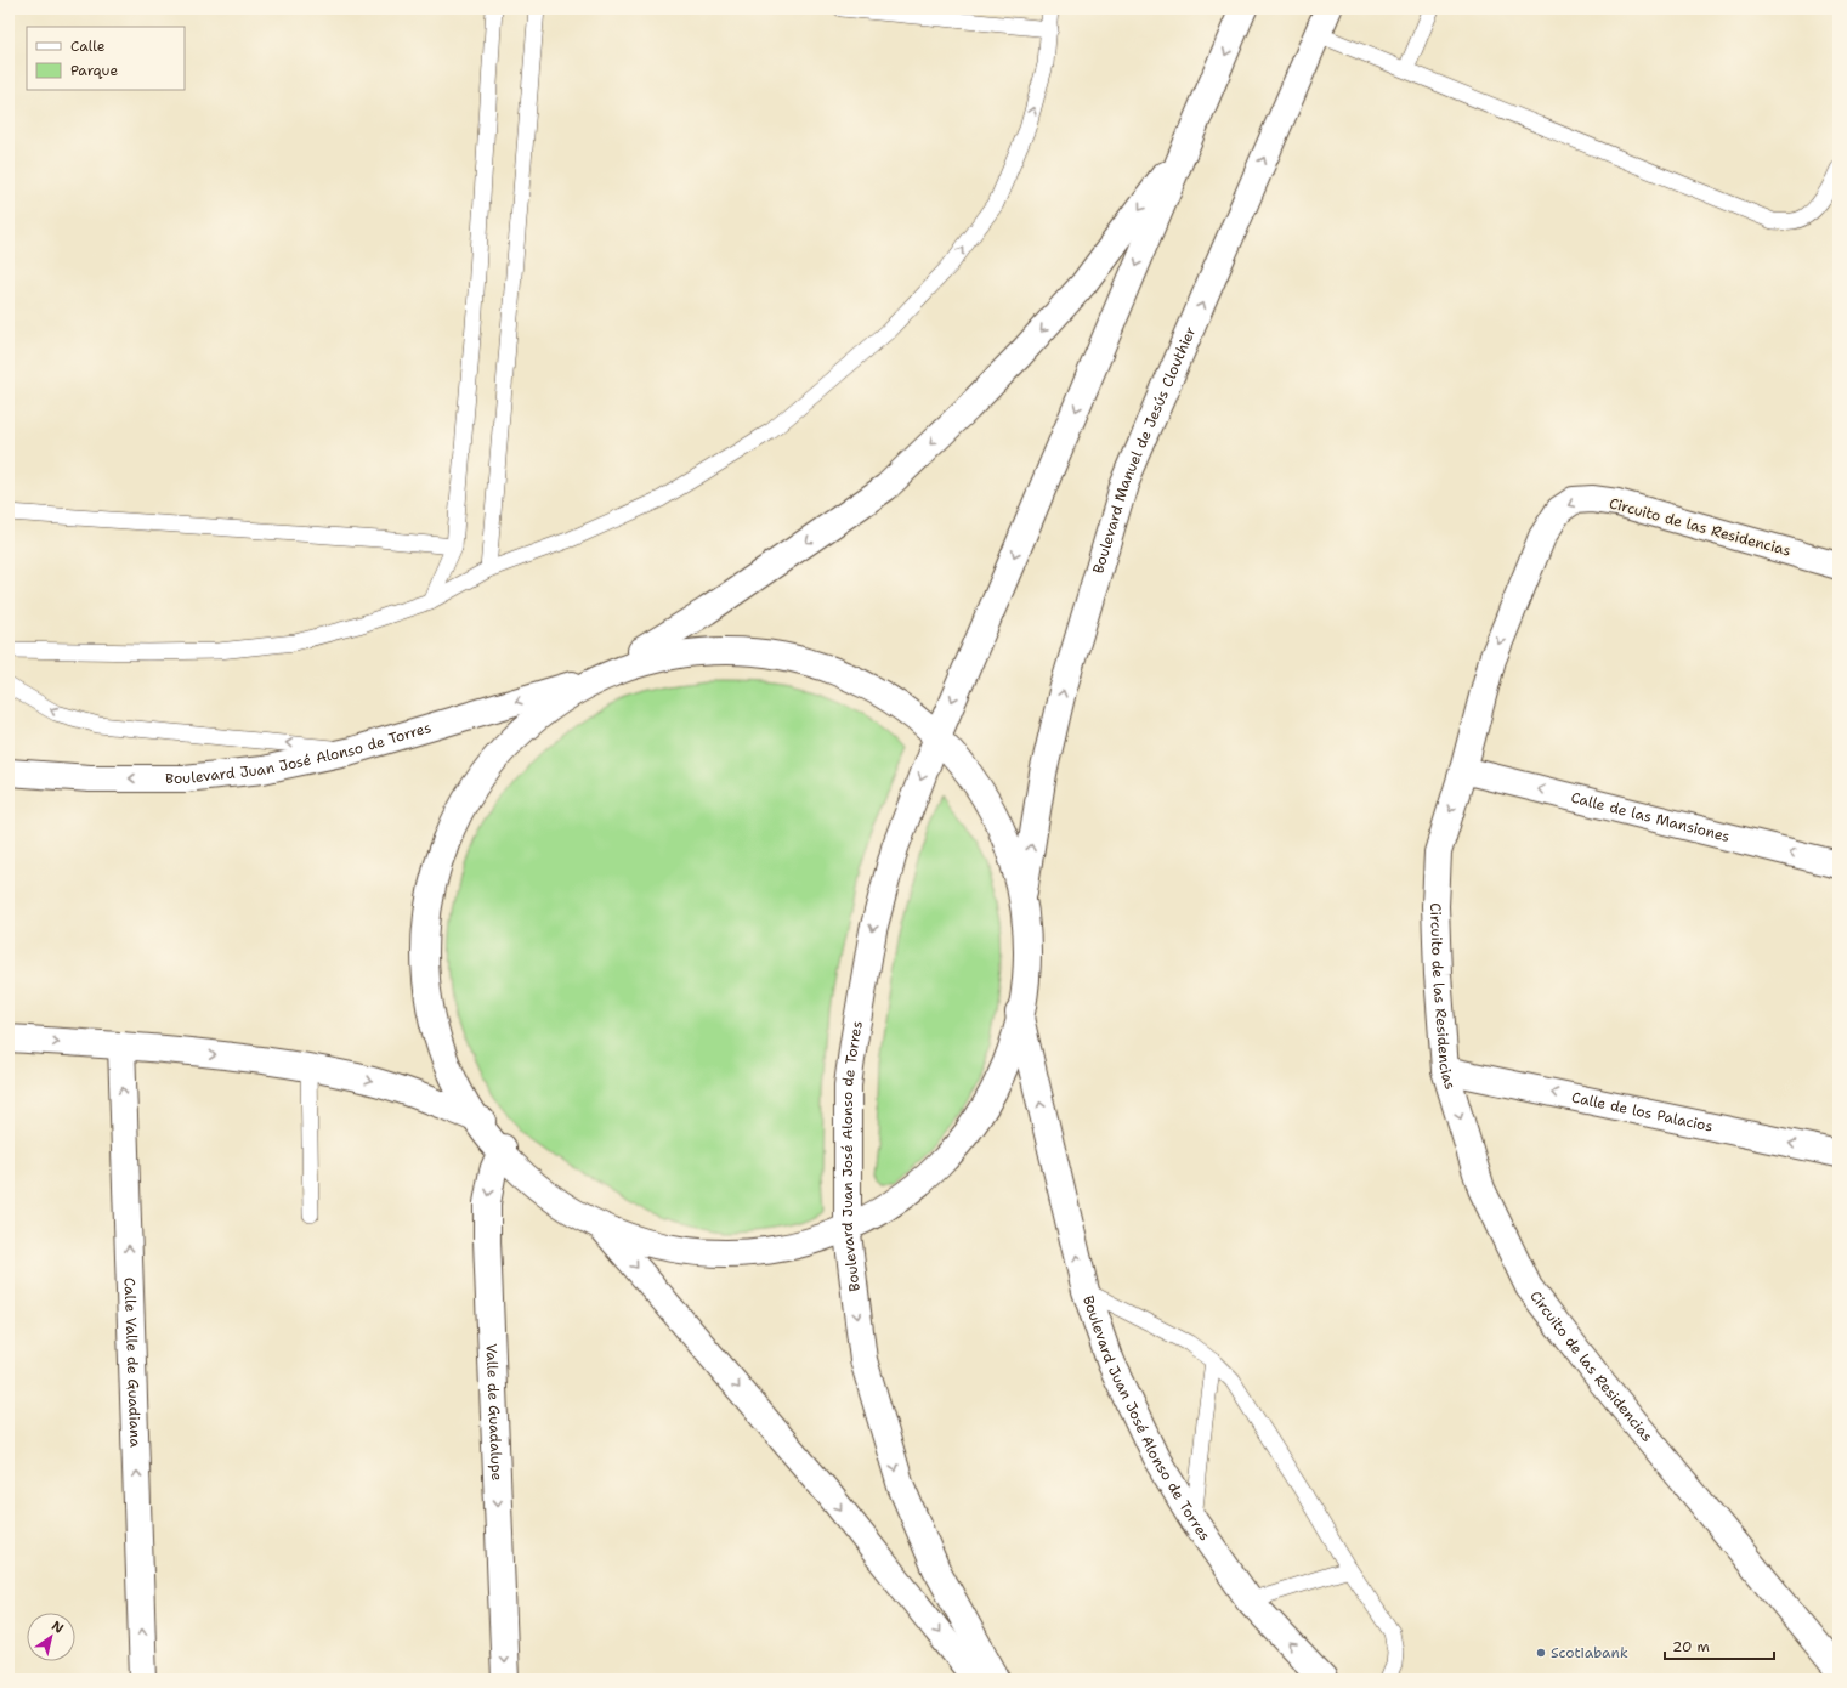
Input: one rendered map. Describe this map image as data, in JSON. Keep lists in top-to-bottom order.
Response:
{
  "streets": {
    "main road": [
      "Boulevard Manuel de Jesús Clouthier",
      "Circuito de las Residencias",
      "Boulevard Juan José Alonso de Torres",
      "Calle de las Mansiones",
      "Calle de los Palacios",
      "Calle Valle de Guadiana",
      "Valle de Guadalupe"
    ]
  },
  "crossings": [
    ["Circuito de las Residencias", "Calle de las Mansiones"],
    ["Circuito de las Residencias", "Calle de los Palacios"]
  ],
  "one_way": [
    "Calle de las Mansiones",
    "Calle de los Palacios",
    "Calle Valle de Guadiana",
    "Valle de Guadalupe"
  ],
  "places": ["Scotiabank"],
  "legend": ["Calle", "Parque"],
  "scale_bar": "20 m",
  "north": "top right"
}
